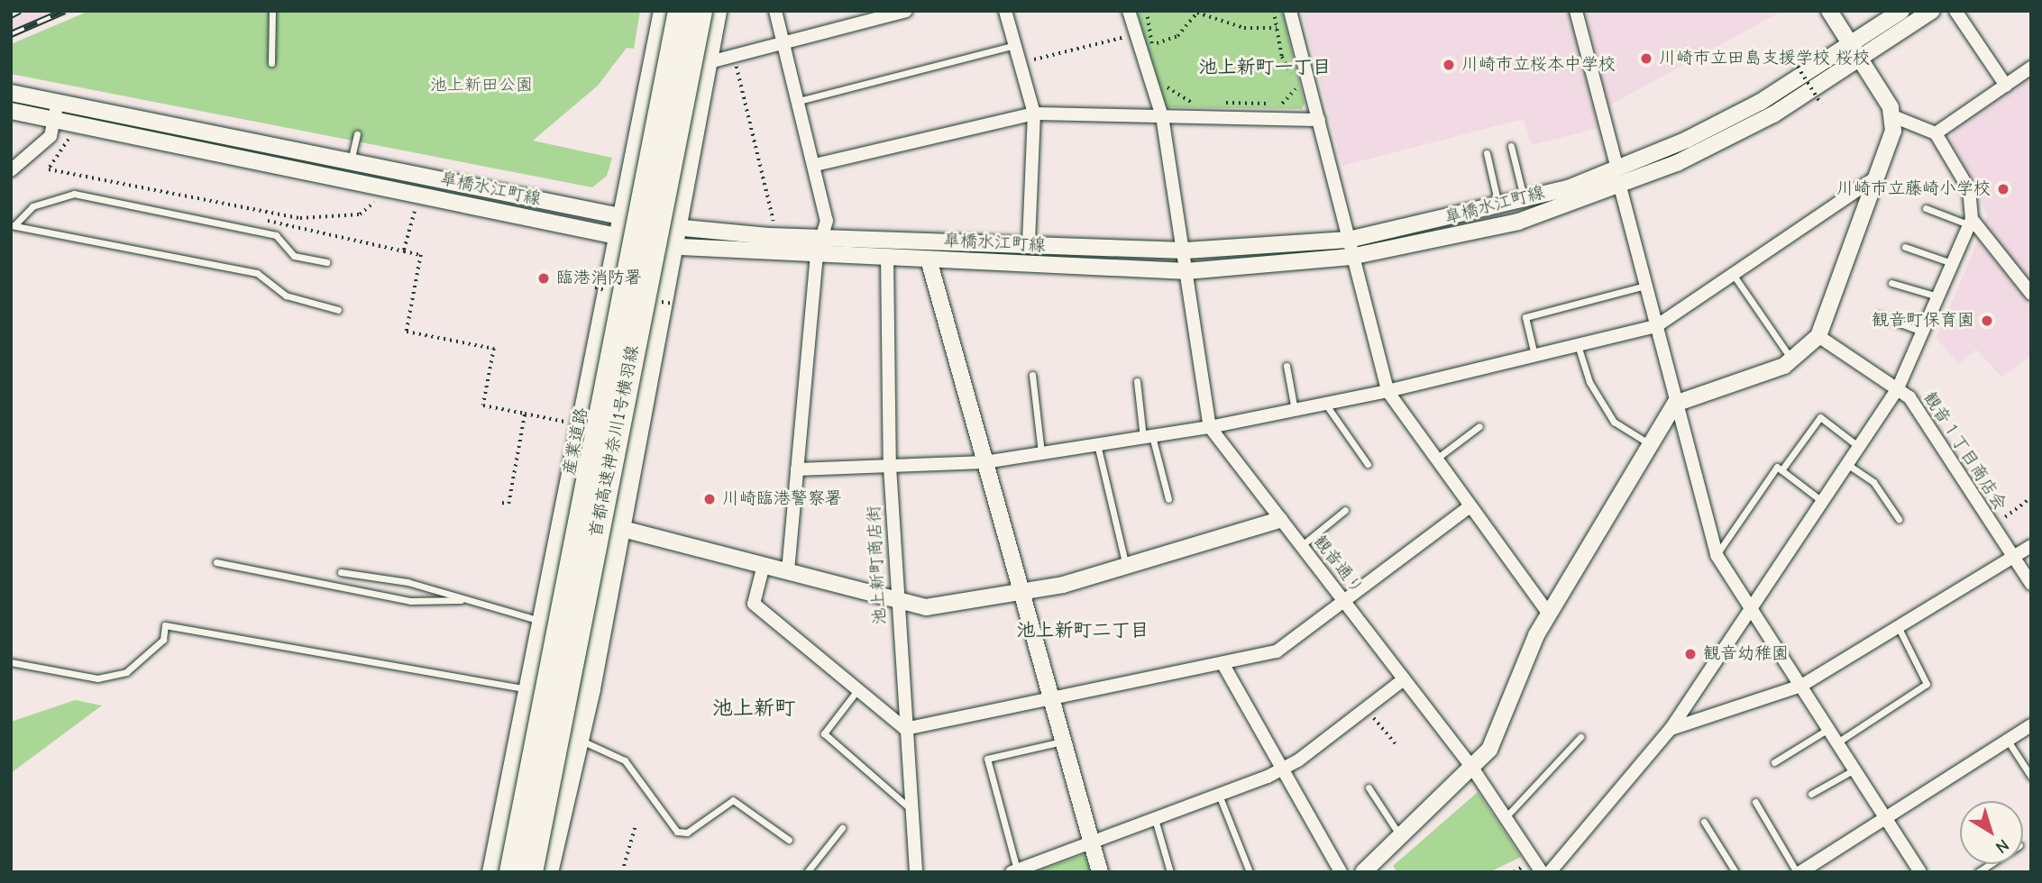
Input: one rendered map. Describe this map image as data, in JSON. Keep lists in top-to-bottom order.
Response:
{
  "streets": {
    "highway": ["首都高速神奈川1号横羽線"],
    "main road": ["産業道路"],
    "street": [
      "皐橋水江町線",
      "観音１丁目商店会",
      "池上新町商店街",
      "観音通り"
    ]
  },
  "crossings": [
    ["皐橋水江町線", "産業道路"],
    ["皐橋水江町線", "池上新町商店街"],
    ["皐橋水江町線", "観音通り"]
  ],
  "districts": ["池上新町一丁目", "池上新町二丁目", "池上新町"],
  "parks": ["池上新田公園"],
  "places": [
    "川崎市立田島支援学校 桜校",
    "川崎市立桜本中学校",
    "川崎市立藤崎小学校",
    "臨港消防署",
    "観音町保育園",
    "川崎臨港警察署",
    "観音幼稚園"
  ],
  "north": "bottom right"
}
